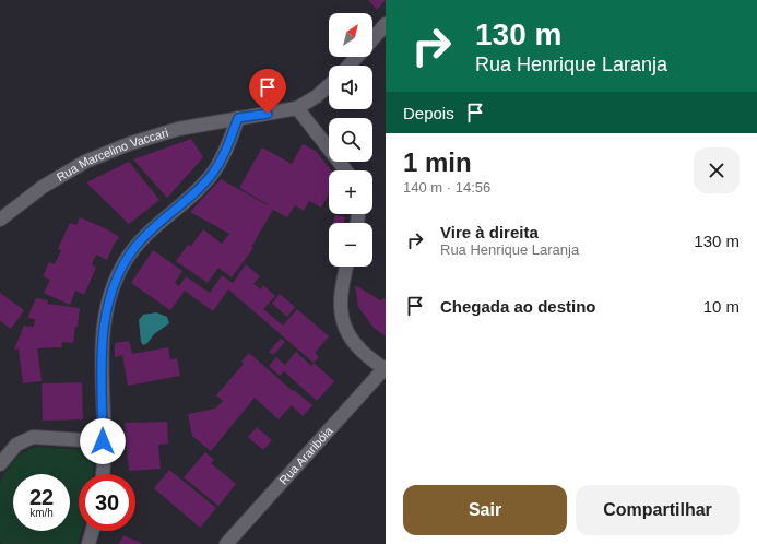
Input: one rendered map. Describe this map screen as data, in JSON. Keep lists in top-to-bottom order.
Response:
{
  "streets": {
    "street": ["Rua Marcelino Vaccari", "Rua Araribóia"]
  },
  "north": "top right",
  "page": {
    "turn": ["130 m", "Rua Henrique Laranja"],
    "map_buttons": ["+", "−"],
    "then": "Depois",
    "heading": ["1 min", "140 m · 14:56"],
    "list": [
      {
        "name": "Vire à direita",
        "note": "Rua Henrique Laranja",
        "value": "130 m"
      },
      {
        "name": "Chegada ao destino",
        "value": "10 m"
      }
    ],
    "speed": "22 km/h",
    "limit": "30",
    "buttons": ["Sair", "Compartilhar"]
  }
}
